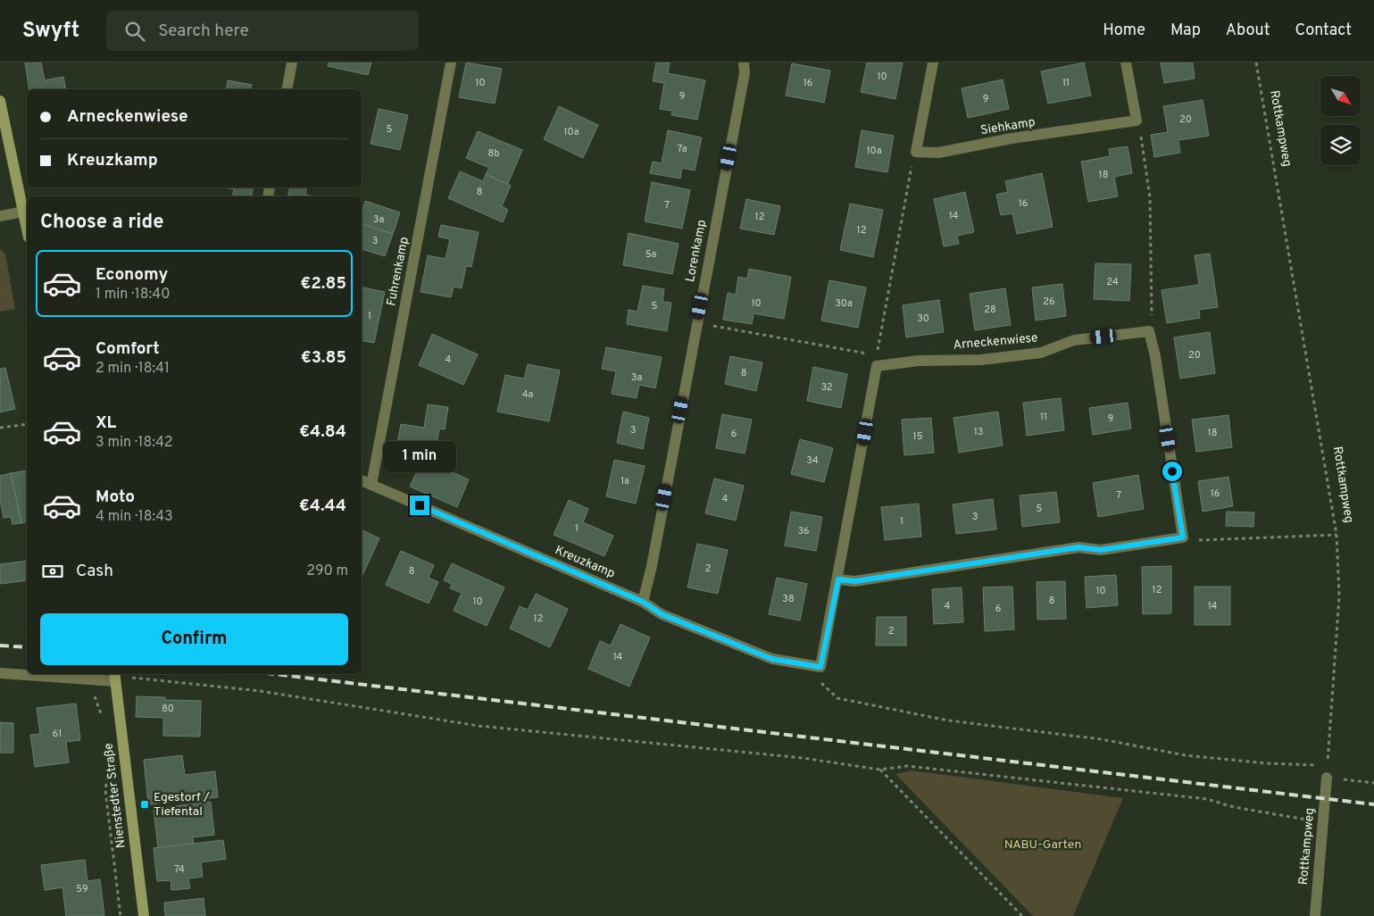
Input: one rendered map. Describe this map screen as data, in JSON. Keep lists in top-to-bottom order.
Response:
{
  "streets": {
    "main road": ["Nienstedter Straße"],
    "street": [
      "Siehkamp",
      "Rottkampweg",
      "Lorenkamp",
      "Fuhrenkamp",
      "Arneckenwiese",
      "Kreuzkamp"
    ]
  },
  "crossings": [
    ["Lorenkamp", "Kreuzkamp"],
    ["Fuhrenkamp", "Kreuzkamp"]
  ],
  "parks": ["NABU-Garten"],
  "places": {
    "transit": ["Egestorf / Tiefental"]
  },
  "house_numbers": [
    "10",
    "10",
    "16",
    "11",
    "9",
    "9",
    "20",
    "5",
    "10a",
    "7a",
    "10a",
    "8b",
    "18",
    "8",
    "16",
    "7",
    "14",
    "12",
    "3a",
    "12",
    "3",
    "5a",
    "24",
    "26",
    "10",
    "30a",
    "5",
    "28",
    "1",
    "30",
    "20",
    "4",
    "8",
    "3a",
    "32",
    "4a",
    "11",
    "9",
    "3",
    "13",
    "18",
    "6",
    "15",
    "34",
    "1a",
    "16",
    "7",
    "4",
    "5",
    "3",
    "1",
    "1",
    "36",
    "2",
    "8",
    "12",
    "10",
    "38",
    "8",
    "10",
    "4",
    "14",
    "6",
    "12",
    "2",
    "14",
    "80",
    "61",
    "74",
    "59"
  ],
  "north": "bottom right",
  "page": {
    "header": "Swyft",
    "search": "Search here",
    "nav": [
      "Home",
      "Map",
      "About",
      "Contact"
    ],
    "banner": ["Arneckenwiese", "Kreuzkamp"],
    "heading": "Choose a ride",
    "list": [
      {
        "name": "Economy",
        "note": "1 min · 18:40",
        "value": "€2.85"
      },
      {
        "name": "Comfort",
        "note": "2 min · 18:41",
        "value": "€3.85"
      },
      {
        "name": "XL",
        "note": "3 min · 18:42",
        "value": "€4.84"
      },
      {
        "name": "Moto",
        "note": "4 min · 18:43",
        "value": "€4.44"
      }
    ],
    "bubble": "1 min",
    "pay": ["Cash", "290 m"],
    "buttons": "Confirm"
  }
}
